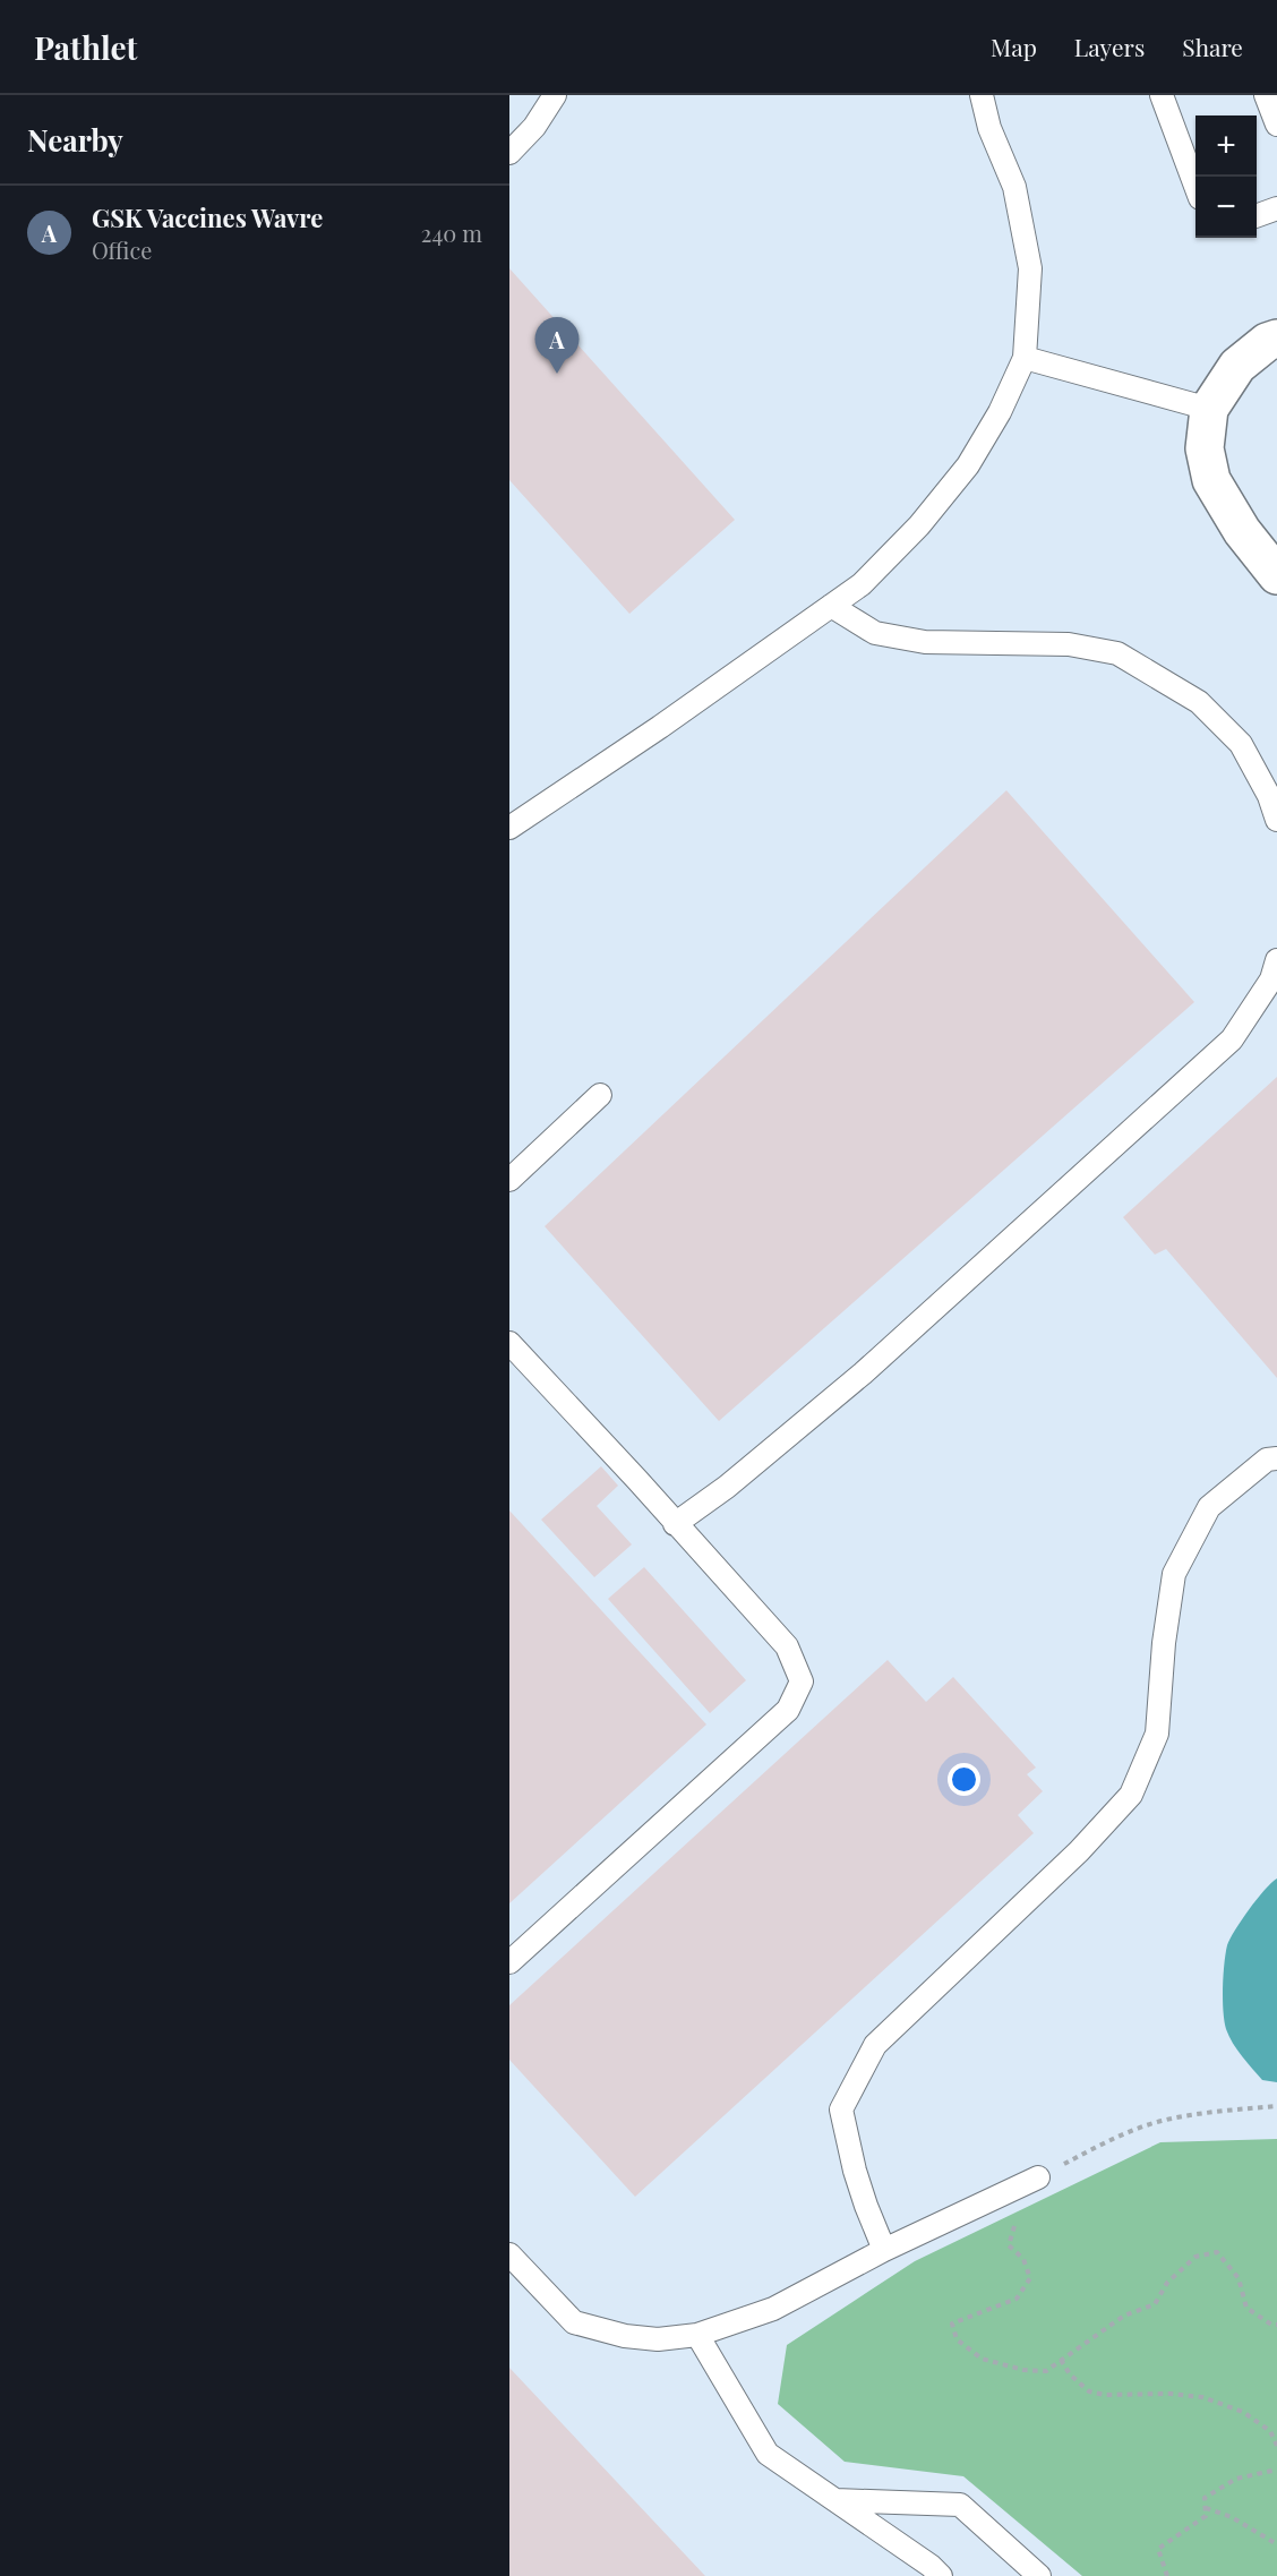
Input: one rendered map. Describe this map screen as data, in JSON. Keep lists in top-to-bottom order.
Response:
{
  "page": {
    "header": "Pathlet",
    "nav": ["Map", "Layers", "Share"],
    "heading": "Nearby",
    "map_buttons": ["+", "−"],
    "list": [
      {
        "mark": "A",
        "name": "GSK Vaccines Wavre",
        "note": "Office",
        "value": "240 m"
      }
    ],
    "pins": "A"
  }
}
